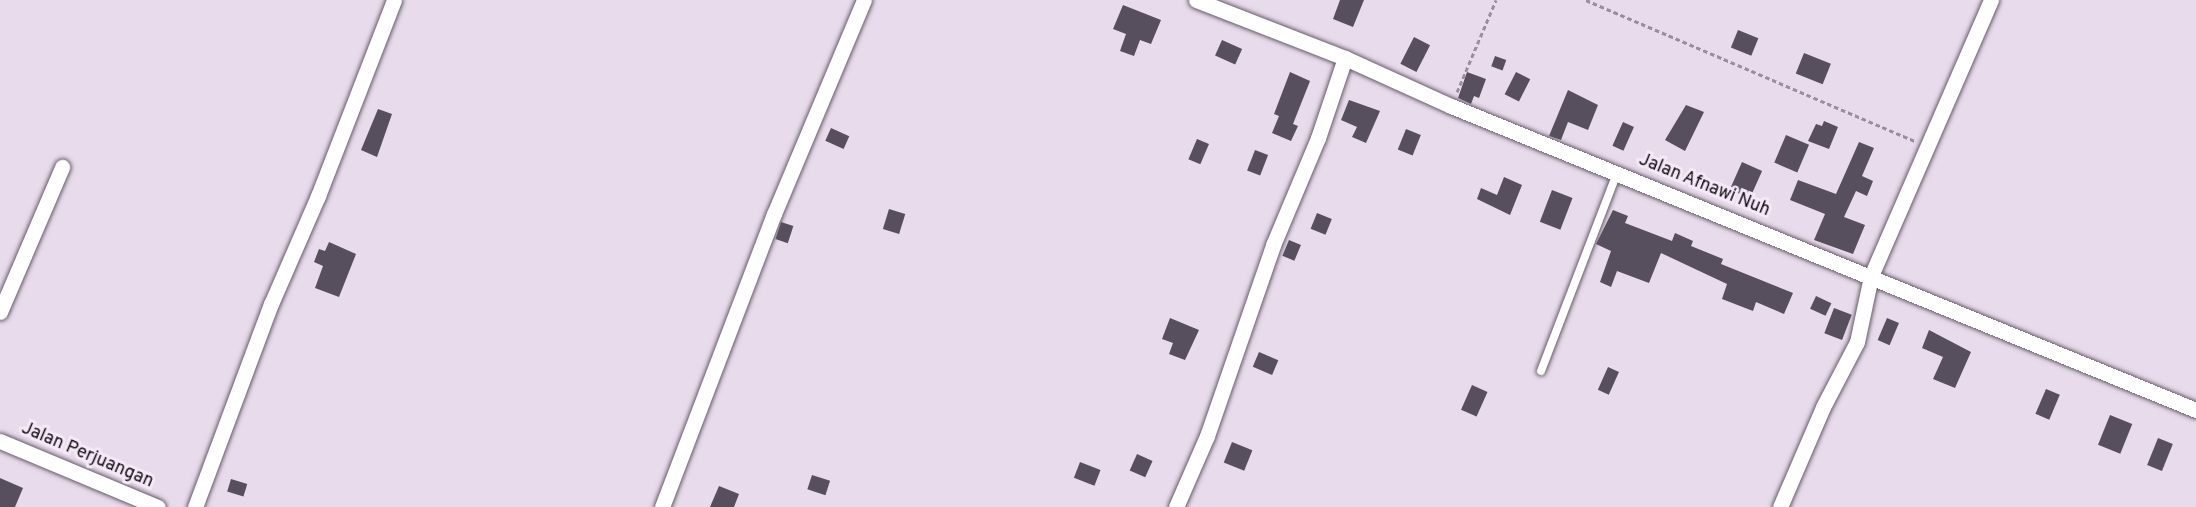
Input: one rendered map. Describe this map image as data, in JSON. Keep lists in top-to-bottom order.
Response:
{
  "streets": {
    "street": ["Jalan Afnawi Nuh", "Jalan Perjuangan"]
  }
}
